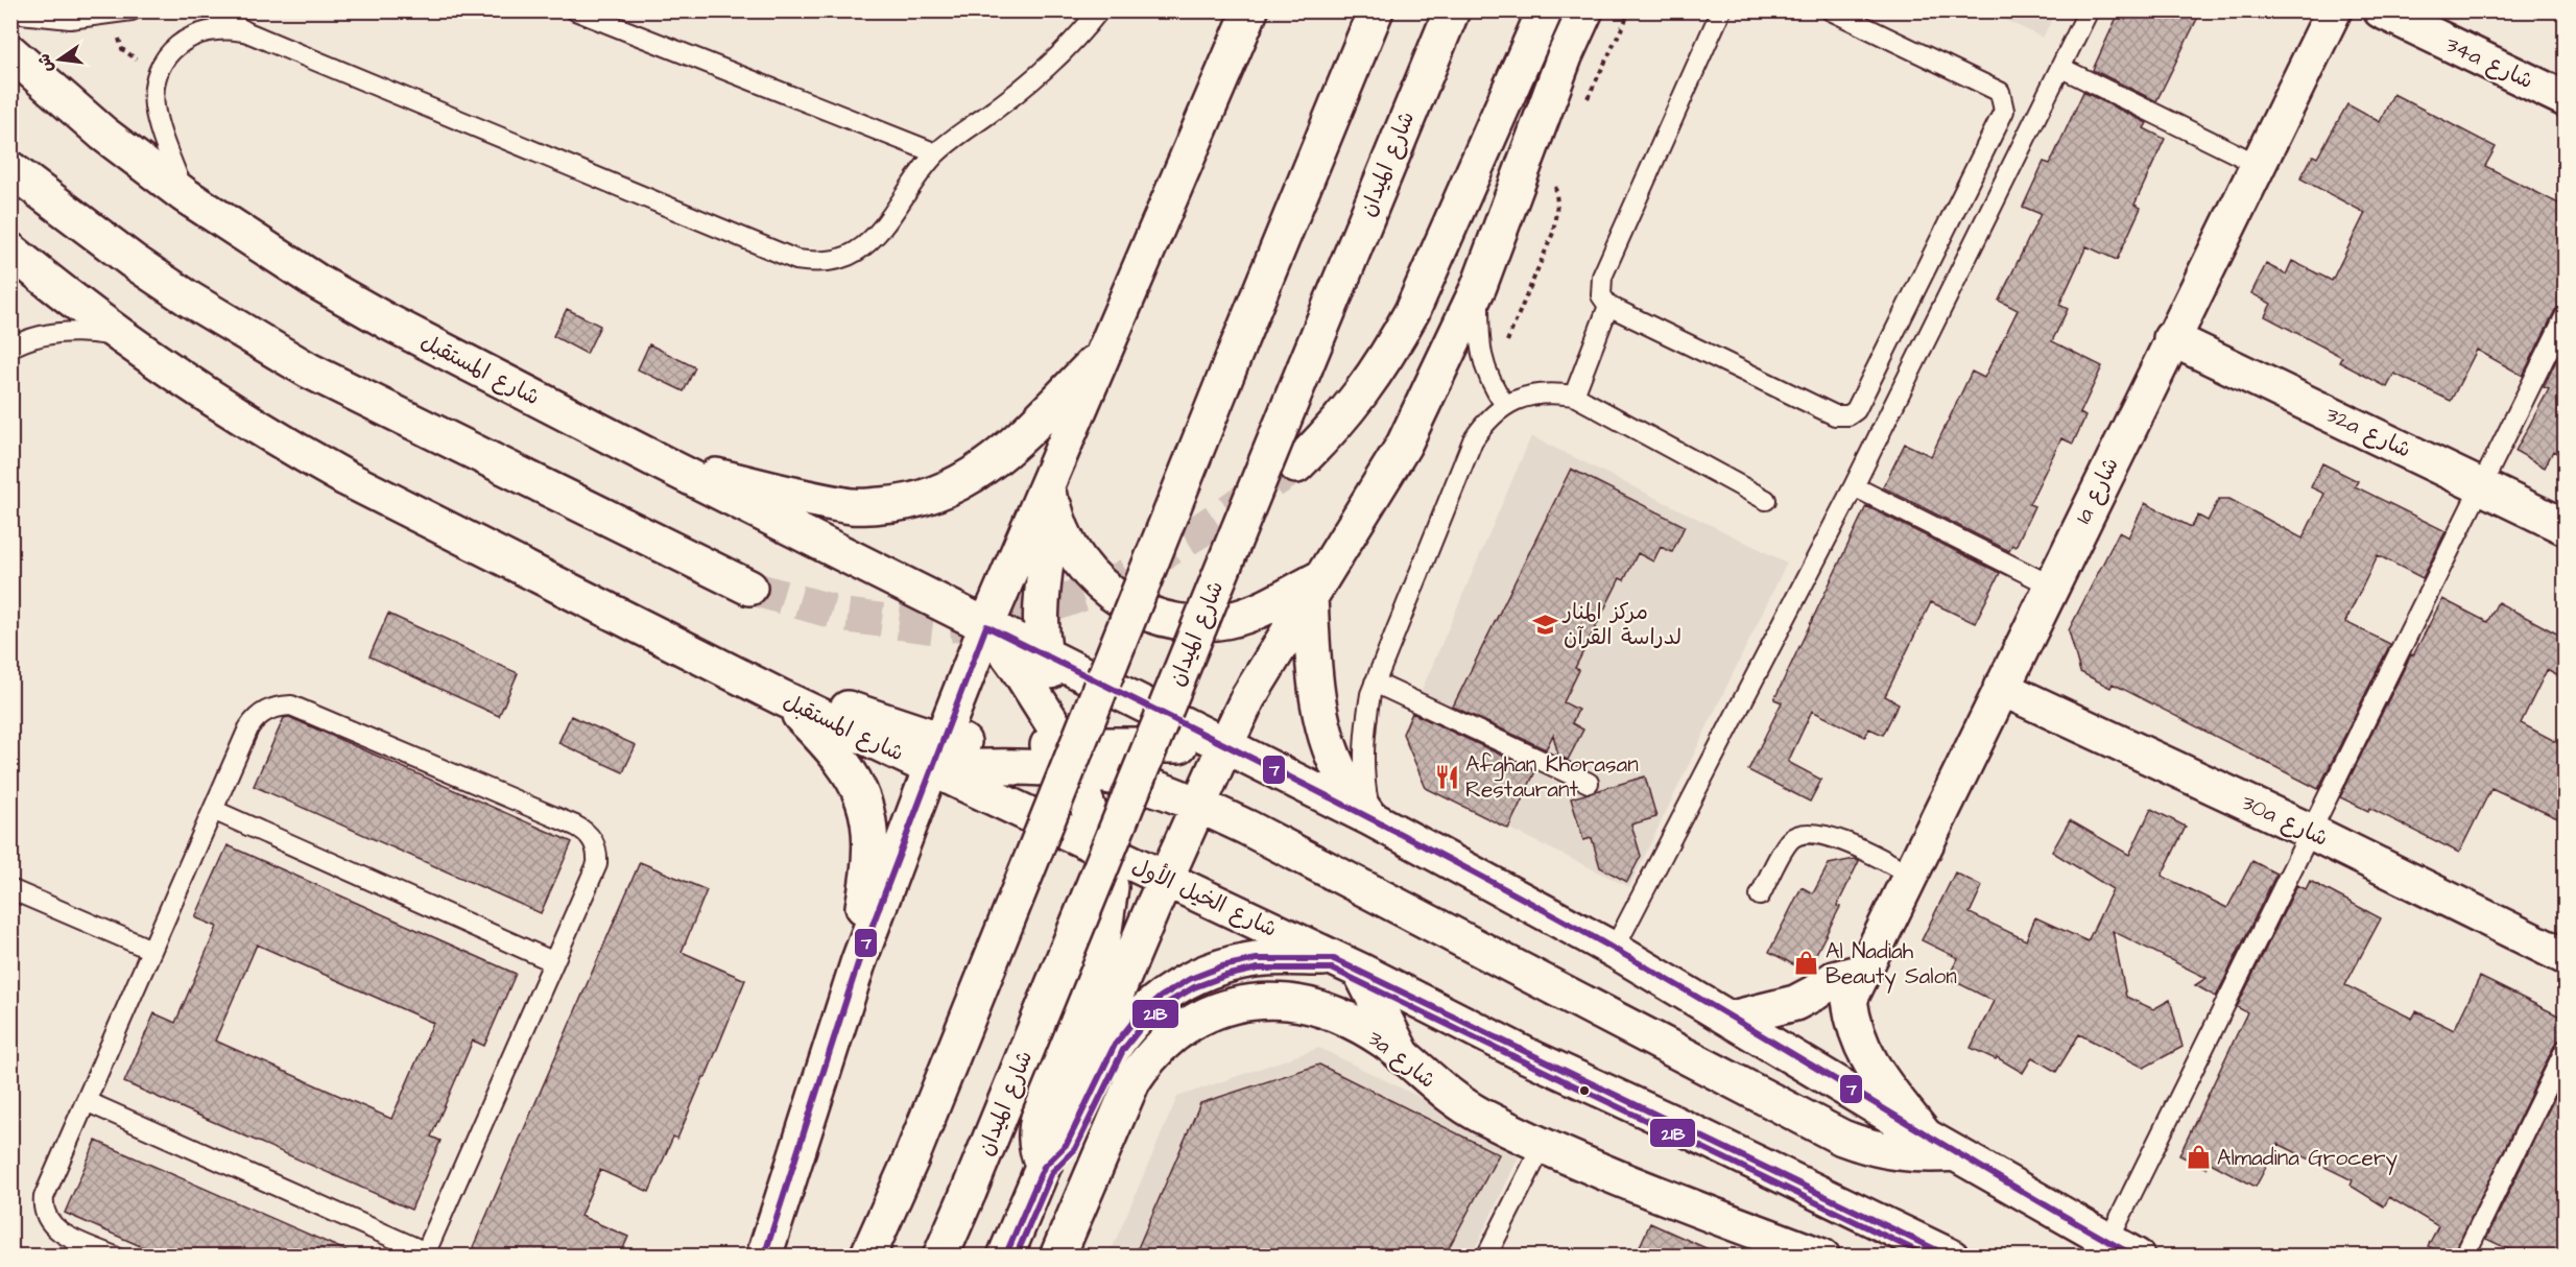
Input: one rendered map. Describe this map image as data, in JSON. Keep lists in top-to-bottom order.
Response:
{
  "streets": {
    "main road": [
      "34a شارع",
      "شارع الميدان",
      "شارع المستقبل",
      "32a شارع",
      "1a شارع",
      "30a شارع",
      "شارع الخيل الأول",
      "3a شارع"
    ]
  },
  "crossings": [
    ["شارع المستقبل", "شارع الخيل الأول"],
    ["32a شارع", "1a شارع"],
    ["1a شارع", "30a شارع"]
  ],
  "places": {
    "school or university": ["مركز المنار لدراسة القرآن"],
    "restaurant": ["Afghan Khorasan Restaurant"],
    "shop": ["Al Nadiah Beauty Salon", "Almadina Grocery"]
  },
  "lines": ["transit line 7", "transit line 21B"],
  "north": "left"
}
